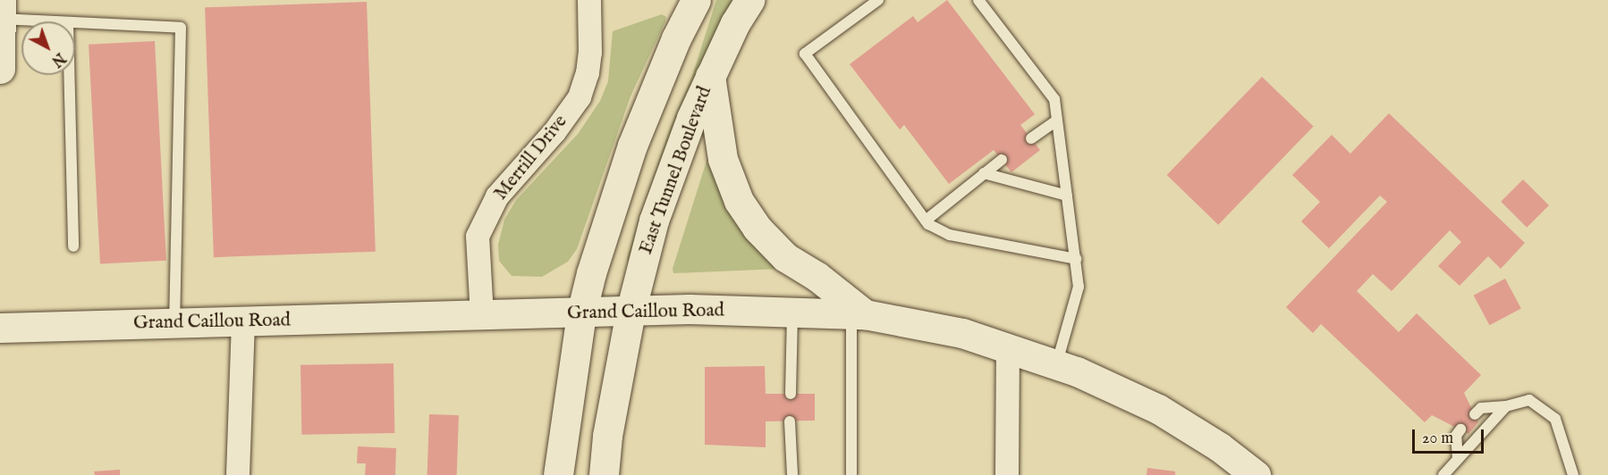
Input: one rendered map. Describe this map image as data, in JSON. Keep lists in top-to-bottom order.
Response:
{
  "streets": {
    "main road": ["East Tunnel Boulevard", "Grand Caillou Road"],
    "street": ["Merrill Drive"]
  },
  "crossings": [
    ["Merrill Drive", "Grand Caillou Road"],
    ["East Tunnel Boulevard", "Grand Caillou Road"]
  ],
  "scale_bar": "20 m",
  "north": "bottom right"
}
